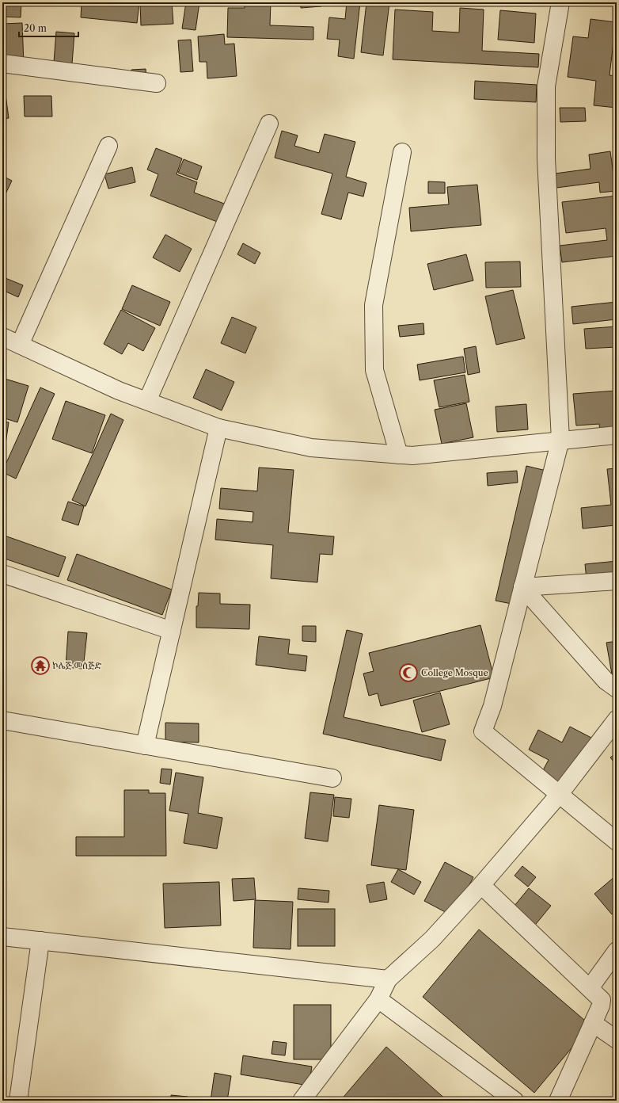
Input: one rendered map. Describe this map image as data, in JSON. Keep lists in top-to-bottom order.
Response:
{
  "places": {
    "temple": ["ኮሌጅ መስጅድ"],
    "mosque": ["College Mosque"]
  },
  "scale_bar": "20 m"
}
